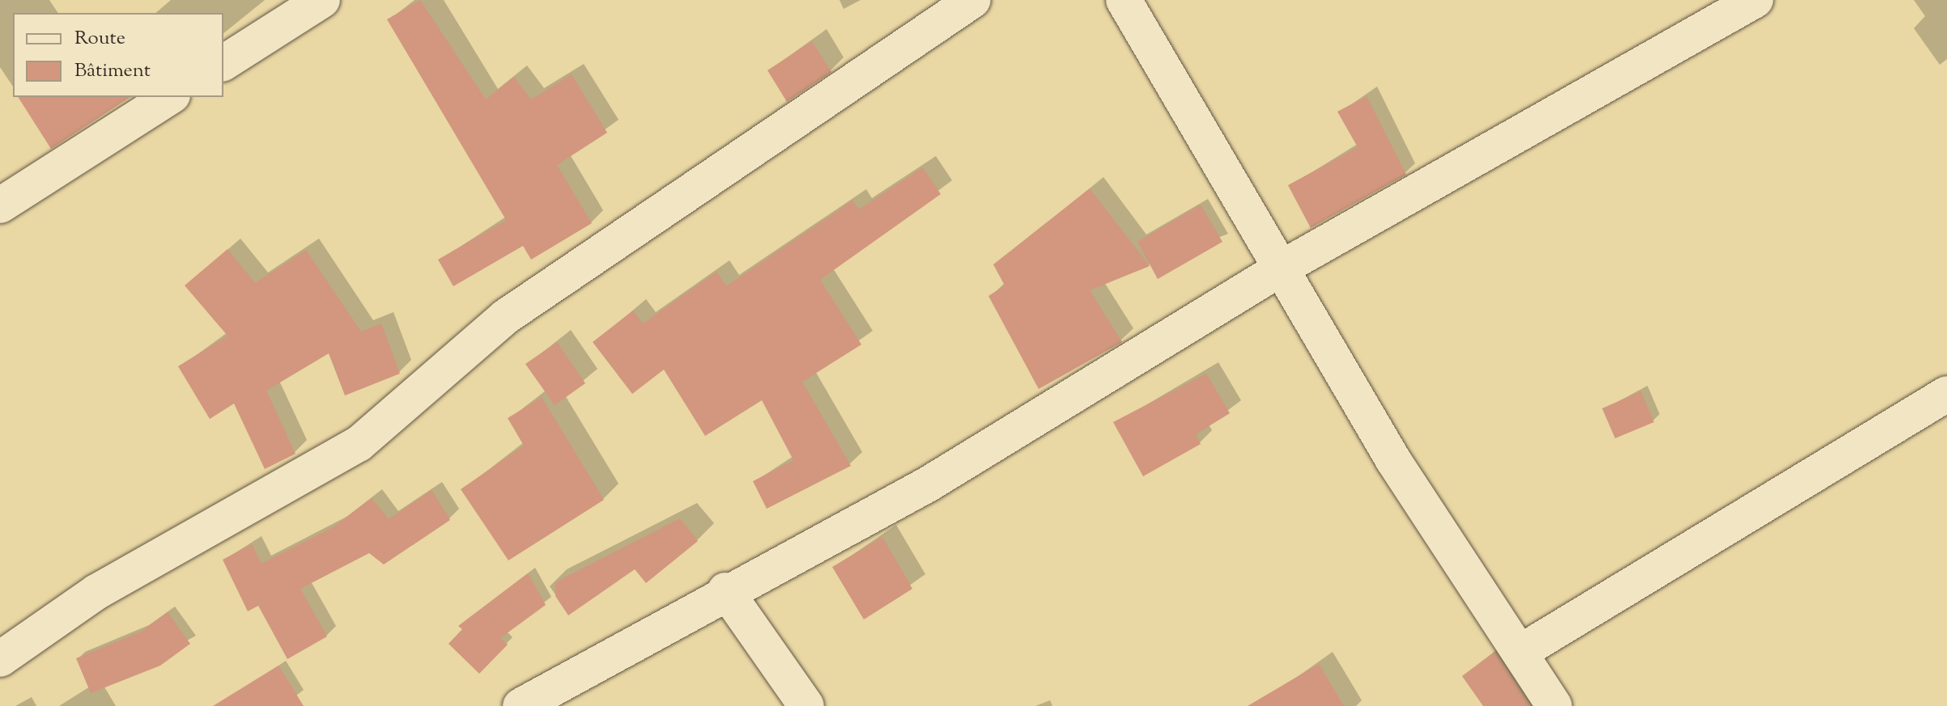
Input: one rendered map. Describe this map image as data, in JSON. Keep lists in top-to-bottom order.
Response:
{
  "legend": ["Route", "Bâtiment"]
}
